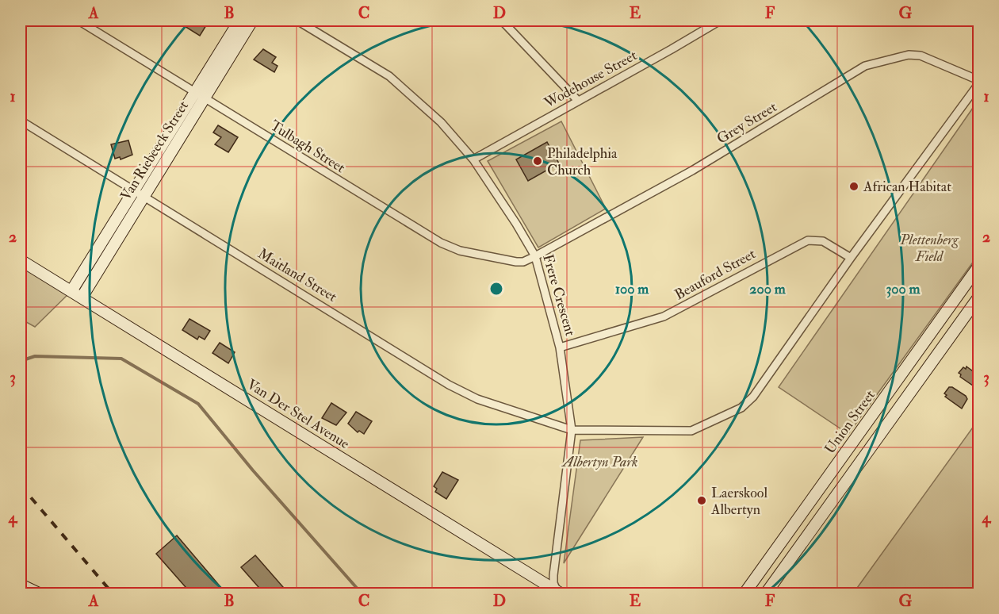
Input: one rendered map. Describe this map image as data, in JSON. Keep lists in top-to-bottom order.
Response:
{
  "streets": {
    "street": [
      "Wodehouse Street",
      "Grey Street",
      "Tulbagh Street",
      "Van Riebeeck Street",
      "Beauford Street",
      "Maitland Street",
      "Frere Crescent",
      "Van Der Stel Avenue",
      "Union Street"
    ]
  },
  "crossings": [
    ["Wodehouse Street", "Frere Crescent"],
    ["Grey Street", "Tulbagh Street"],
    ["Grey Street", "Frere Crescent"],
    ["Tulbagh Street", "Van Riebeeck Street"],
    ["Tulbagh Street", "Frere Crescent"],
    ["Van Riebeeck Street", "Maitland Street"],
    ["Van Riebeeck Street", "Van Der Stel Avenue"],
    ["Beauford Street", "Maitland Street"],
    ["Beauford Street", "Frere Crescent"],
    ["Maitland Street", "Frere Crescent"],
    ["Frere Crescent", "Van Der Stel Avenue"]
  ],
  "parks": ["Plettenberg Field", "Albertyn Park"],
  "places": ["Philadelphia Church", "African Habitat", "Laerskool Albertyn"],
  "grid": {
    "columns": [
      "A",
      "B",
      "C",
      "D",
      "E",
      "F",
      "G"
    ],
    "rows": [
      "1",
      "2",
      "3",
      "4"
    ]
  },
  "rings": ["100 m", "200 m", "300 m"]
}
